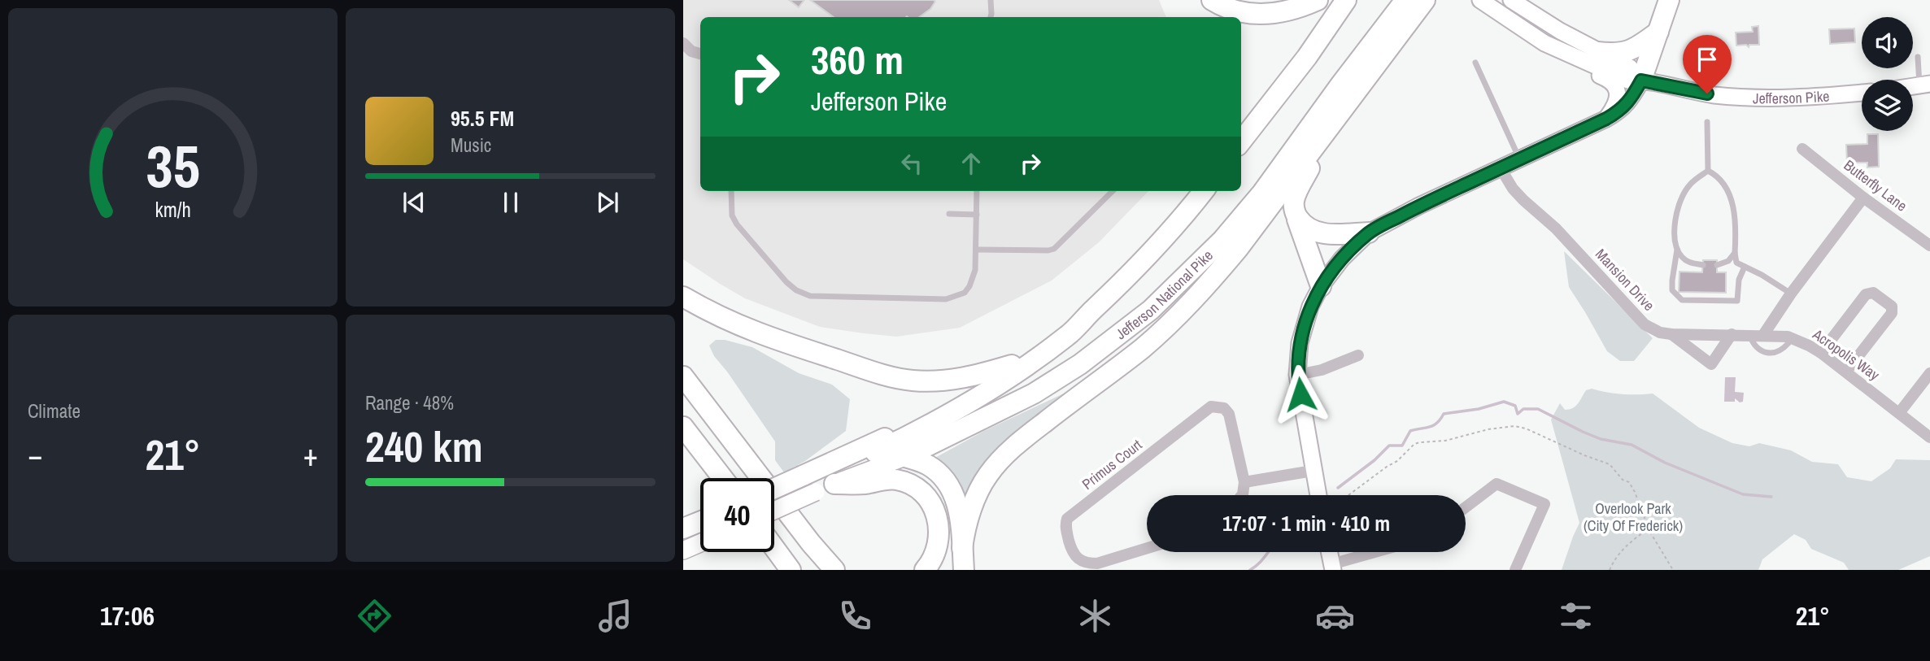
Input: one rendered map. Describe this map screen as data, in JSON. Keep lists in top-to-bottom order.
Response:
{
  "streets": {
    "highway": ["Jefferson National Pike"],
    "main road": ["Jefferson Pike"],
    "street": [
      "Butterfly Lane",
      "Mansion Drive",
      "Acropolis Way",
      "Primus Court"
    ]
  },
  "crossings": [
    ["Mansion Drive", "Acropolis Way"]
  ],
  "parks": ["Overlook Park (City Of Frederick)"],
  "page": {
    "turn": ["360 m", "Jefferson Pike"],
    "song": ["95.5 FM", "Music"],
    "tile": [
      "Climate",
      ["Range · 48%", "240 km"]
    ],
    "heat": ["−", "21°", "+"],
    "limit": "40",
    "trip": "17:07 · 1 min · 410 m",
    "tabs": ["17:06", "21°"],
    "gauge": ["35", "km/h"]
  }
}
